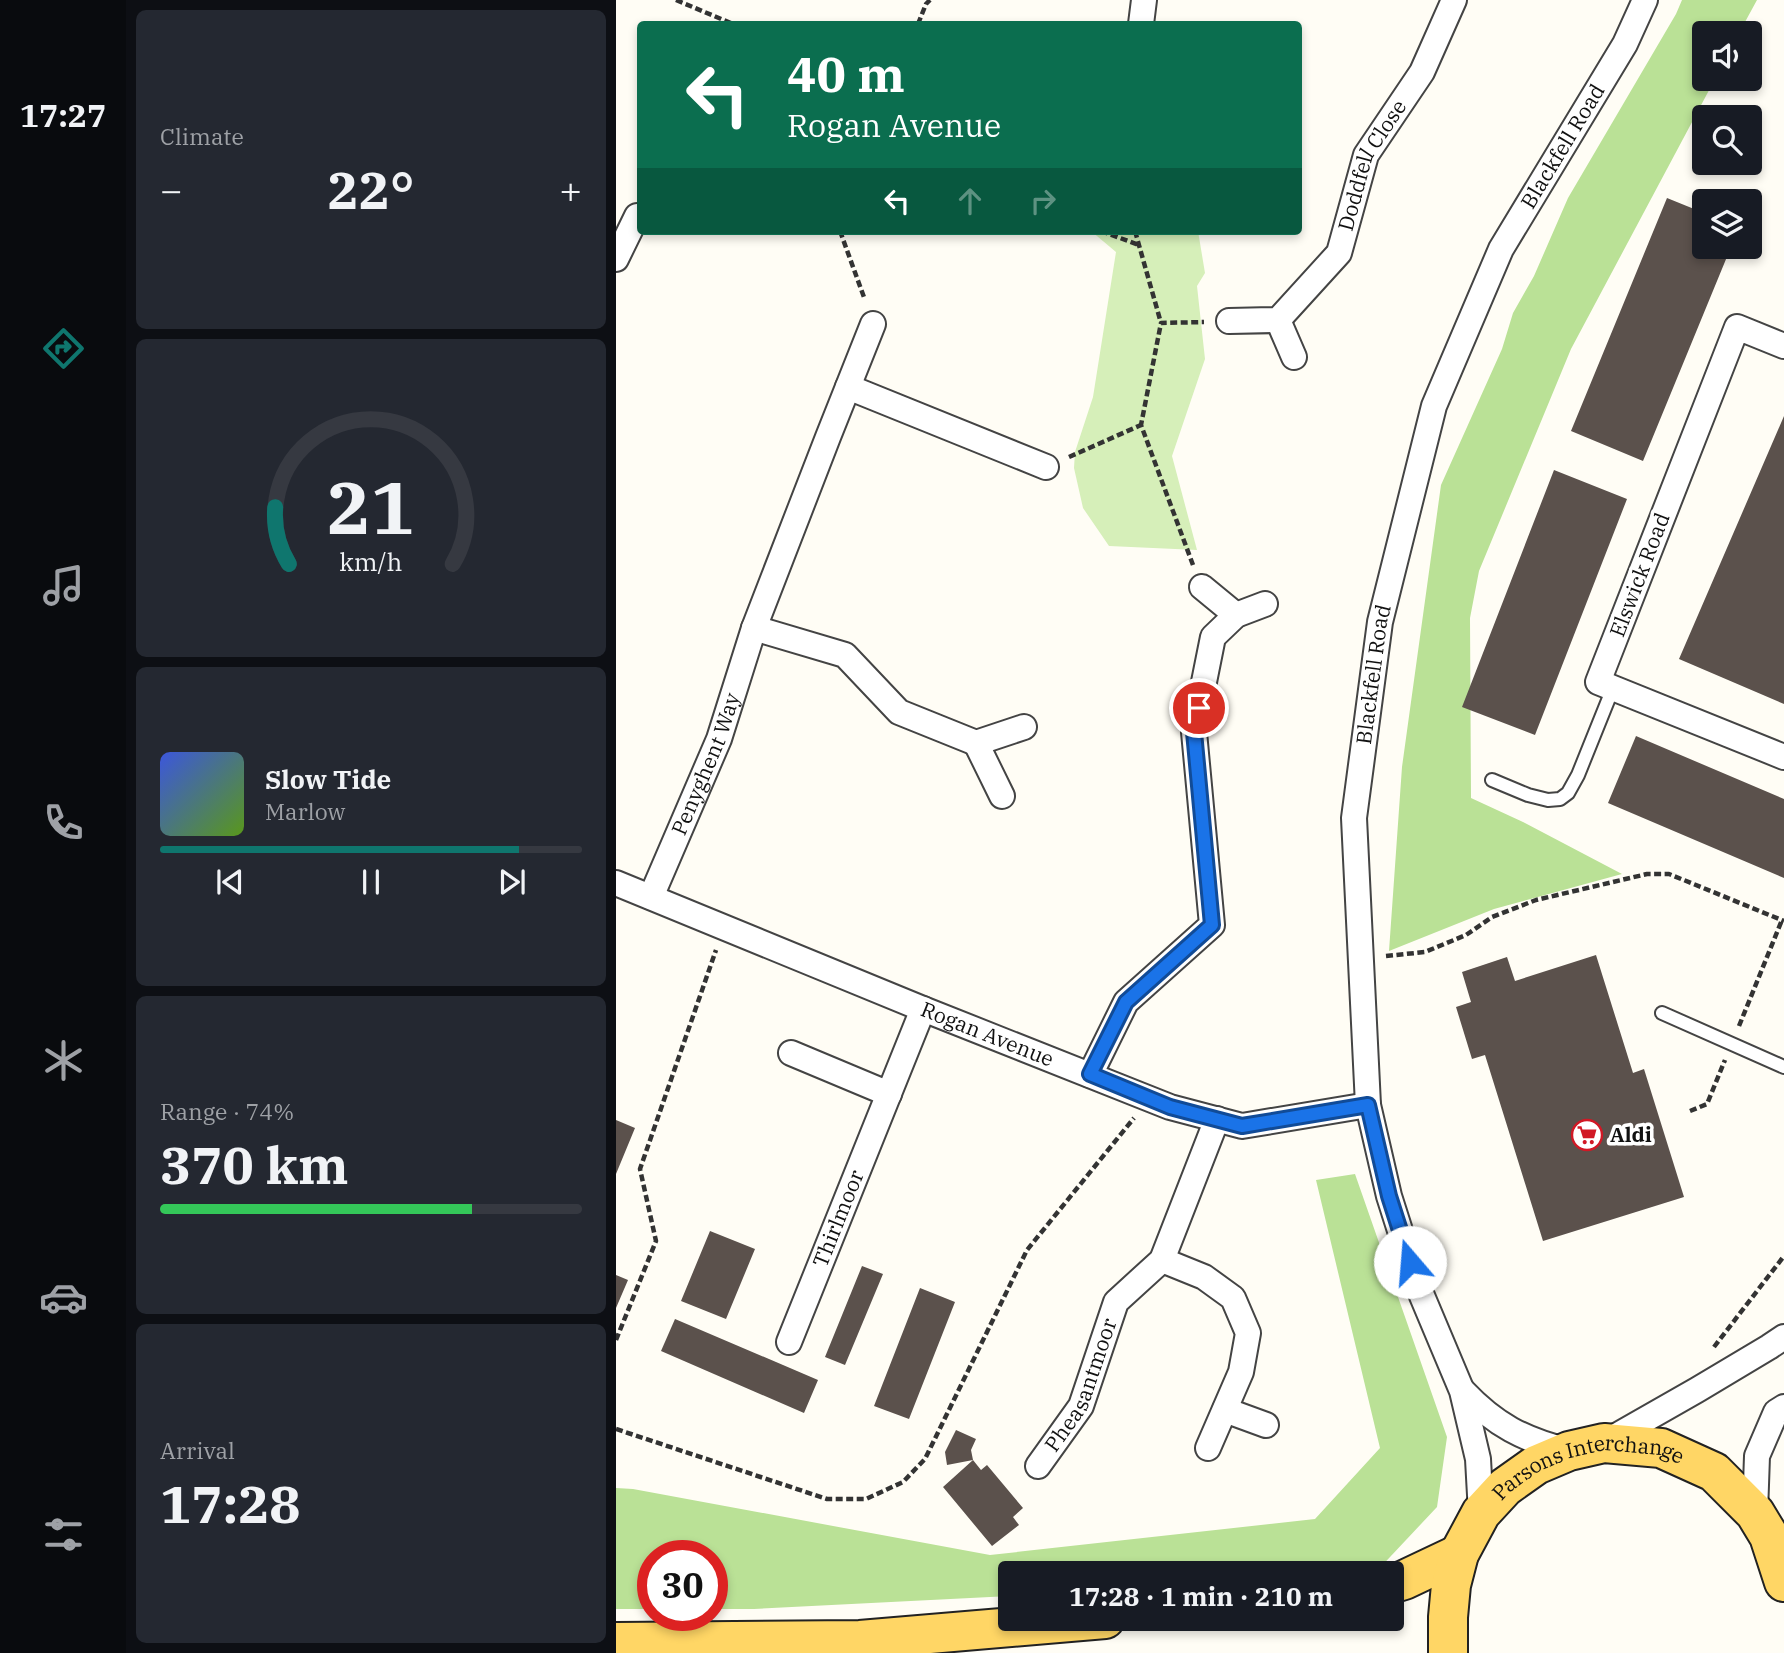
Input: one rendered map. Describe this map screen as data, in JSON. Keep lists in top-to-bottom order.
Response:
{
  "streets": {
    "main road": ["Parsons Interchange"],
    "street": [
      "Blackfell Road",
      "Doddfell Close",
      "Elswick Road",
      "Penyghent Way",
      "Rogan Avenue",
      "Thirlmoor",
      "Pheasantmoor"
    ]
  },
  "crossings": [
    ["Blackfell Road", "Rogan Avenue"],
    ["Blackfell Road", "Parsons Interchange"],
    ["Penyghent Way", "Rogan Avenue"],
    ["Rogan Avenue", "Thirlmoor"],
    ["Rogan Avenue", "Pheasantmoor"]
  ],
  "places": {
    "supermarket": ["Aldi"]
  },
  "page": {
    "tabs": "17:27",
    "tile": [
      "Climate",
      ["Range · 74%", "370 km"],
      ["Arrival", "17:28"]
    ],
    "turn": ["40 m", "Rogan Avenue"],
    "heat": ["−", "22°", "+"],
    "song": ["Slow Tide", "Marlow"],
    "limit": "30",
    "trip": "17:28 · 1 min · 210 m",
    "gauge": ["21", "km/h"]
  }
}
